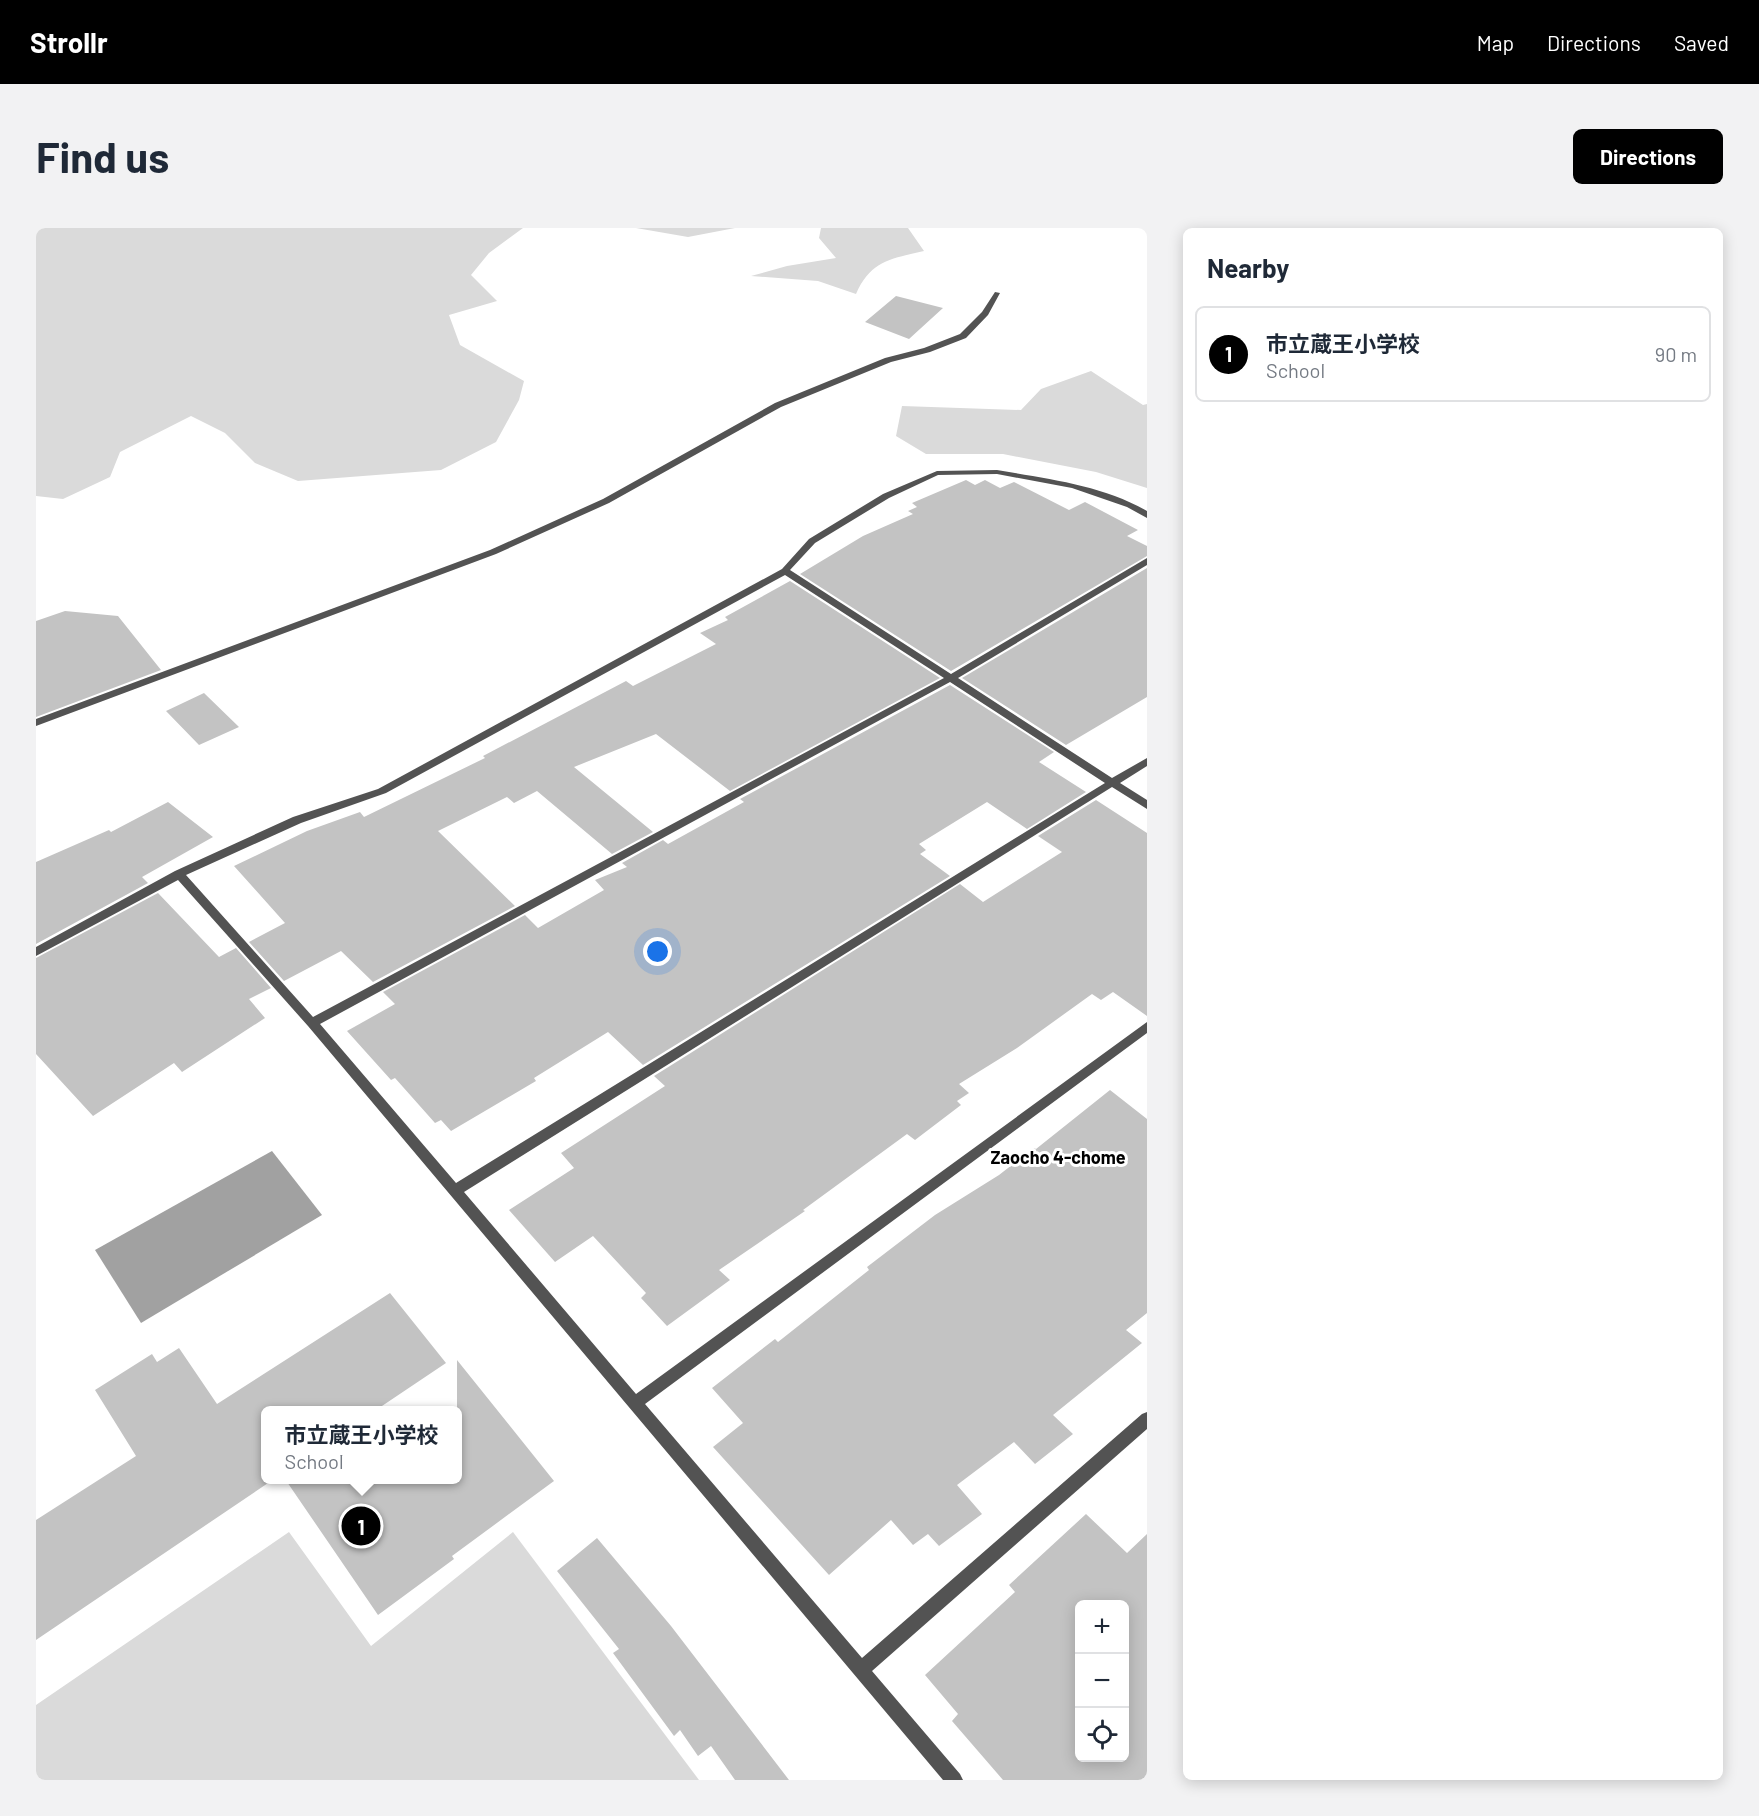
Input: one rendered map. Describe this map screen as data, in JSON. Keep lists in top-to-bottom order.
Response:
{
  "districts": ["Zaocho 4-chome"],
  "page": {
    "header": "Strollr",
    "nav": ["Map", "Directions", "Saved"],
    "buttons": "Directions",
    "title": "Find us",
    "heading": "Nearby",
    "list": [
      {
        "mark": "1",
        "name": "市立蔵王小学校",
        "note": "School",
        "value": "90 m"
      }
    ],
    "popup": ["市立蔵王小学校", "School"],
    "pins": "1",
    "map_buttons": ["+", "−"]
  }
}
